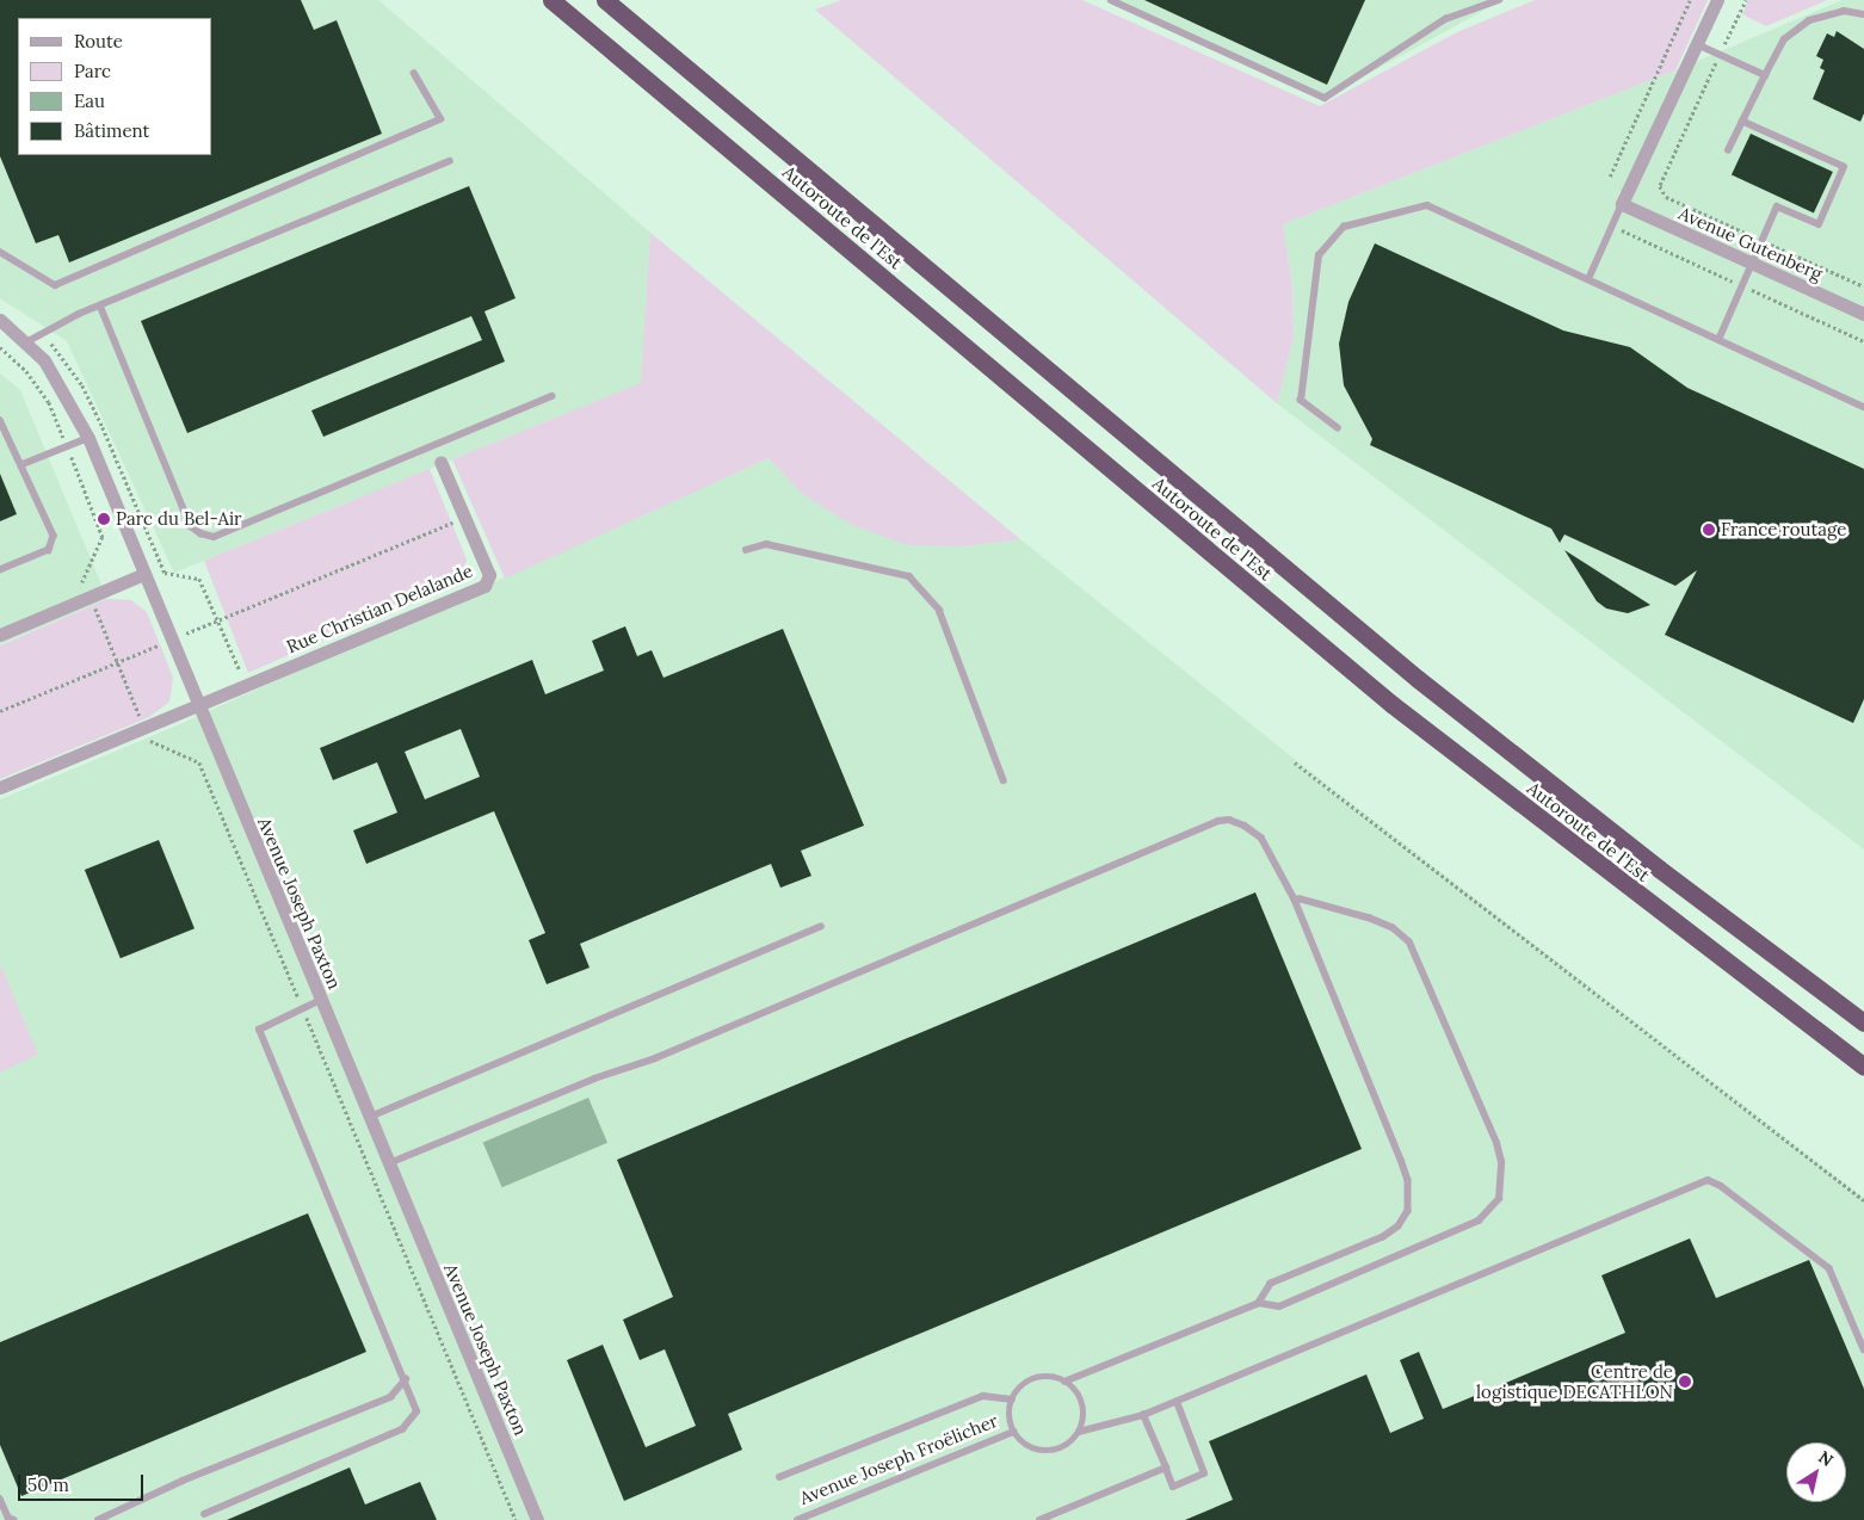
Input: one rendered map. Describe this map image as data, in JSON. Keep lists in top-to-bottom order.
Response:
{
  "streets": {
    "highway": ["Autoroute de l’Est"],
    "street": ["Avenue Gutenberg", "Rue Christian Delalande", "Avenue Joseph Paxton"],
    "lane": ["Avenue Joseph Froëlicher"]
  },
  "crossings": [
    ["Rue Christian Delalande", "Avenue Joseph Paxton"]
  ],
  "places": ["Parc du Bel-Air", "France routage", "Centre de logistique DECATHLON"],
  "legend": [
    "Route",
    "Parc",
    "Eau",
    "Bâtiment"
  ],
  "scale_bar": "50 m",
  "north": "top right"
}
